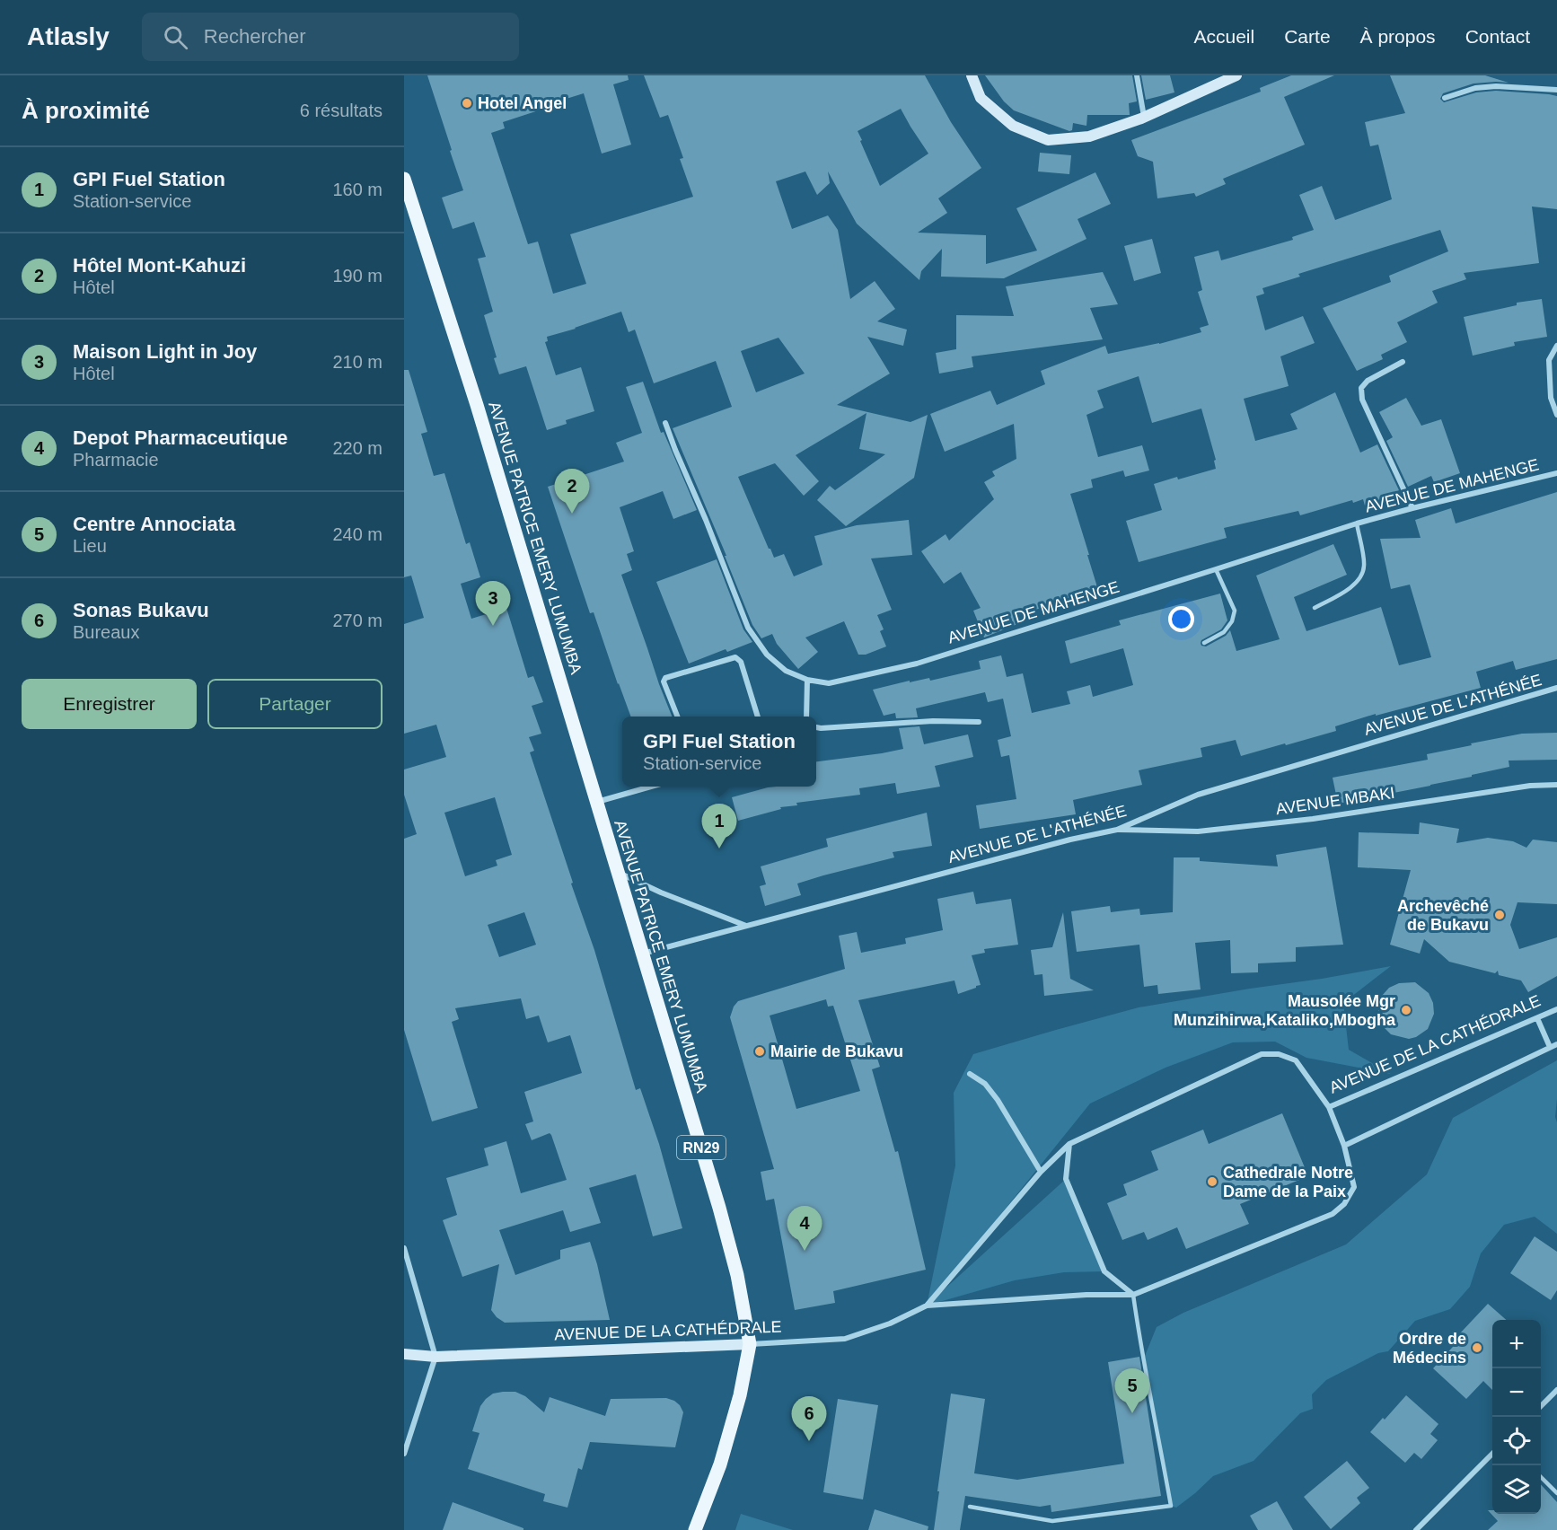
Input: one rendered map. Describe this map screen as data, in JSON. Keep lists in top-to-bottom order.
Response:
{
  "streets": {
    "main road": ["AVENUE PATRICE EMERY LUMUMBA", "RN29"],
    "street": [
      "AVENUE DE MAHENGE",
      "AVENUE DE L'ATHÉNÉE",
      "AVENUE MBAKI",
      "AVENUE DE LA CATHÉDRALE"
    ]
  },
  "crossings": [
    ["AVENUE PATRICE EMERY LUMUMBA", "AVENUE DE L'ATHÉNÉE"],
    ["AVENUE PATRICE EMERY LUMUMBA", "AVENUE DE LA CATHÉDRALE"],
    ["AVENUE DE L'ATHÉNÉE", "AVENUE MBAKI"]
  ],
  "places": [
    "Hotel Angel",
    "Archevêché de Bukavu",
    "Mausolée Mgr Munzihirwa,Kataliko,Mbogha",
    "Mairie de Bukavu",
    "Cathedrale Notre Dame de la Paix",
    "Ordre de Médecins"
  ],
  "page": {
    "header": "Atlasly",
    "search": "Rechercher",
    "nav": [
      "Accueil",
      "Carte",
      "À propos",
      "Contact"
    ],
    "heading": ["À proximité", "6 résultats"],
    "list": [
      {
        "mark": "1",
        "name": "GPI Fuel Station",
        "note": "Station-service",
        "value": "160 m"
      },
      {
        "mark": "2",
        "name": "Hôtel Mont-Kahuzi",
        "note": "Hôtel",
        "value": "190 m"
      },
      {
        "mark": "3",
        "name": "Maison Light in Joy",
        "note": "Hôtel",
        "value": "210 m"
      },
      {
        "mark": "4",
        "name": "Depot Pharmaceutique",
        "note": "Pharmacie",
        "value": "220 m"
      },
      {
        "mark": "5",
        "name": "Centre Annociata",
        "note": "Lieu",
        "value": "240 m"
      },
      {
        "mark": "6",
        "name": "Sonas Bukavu",
        "note": "Bureaux",
        "value": "270 m"
      }
    ],
    "pins": [
      "2",
      "3",
      "1",
      "4",
      "5",
      "6"
    ],
    "buttons": ["Enregistrer", "Partager"],
    "popup": ["GPI Fuel Station", "Station-service"],
    "map_buttons": ["+", "−"]
  }
}
